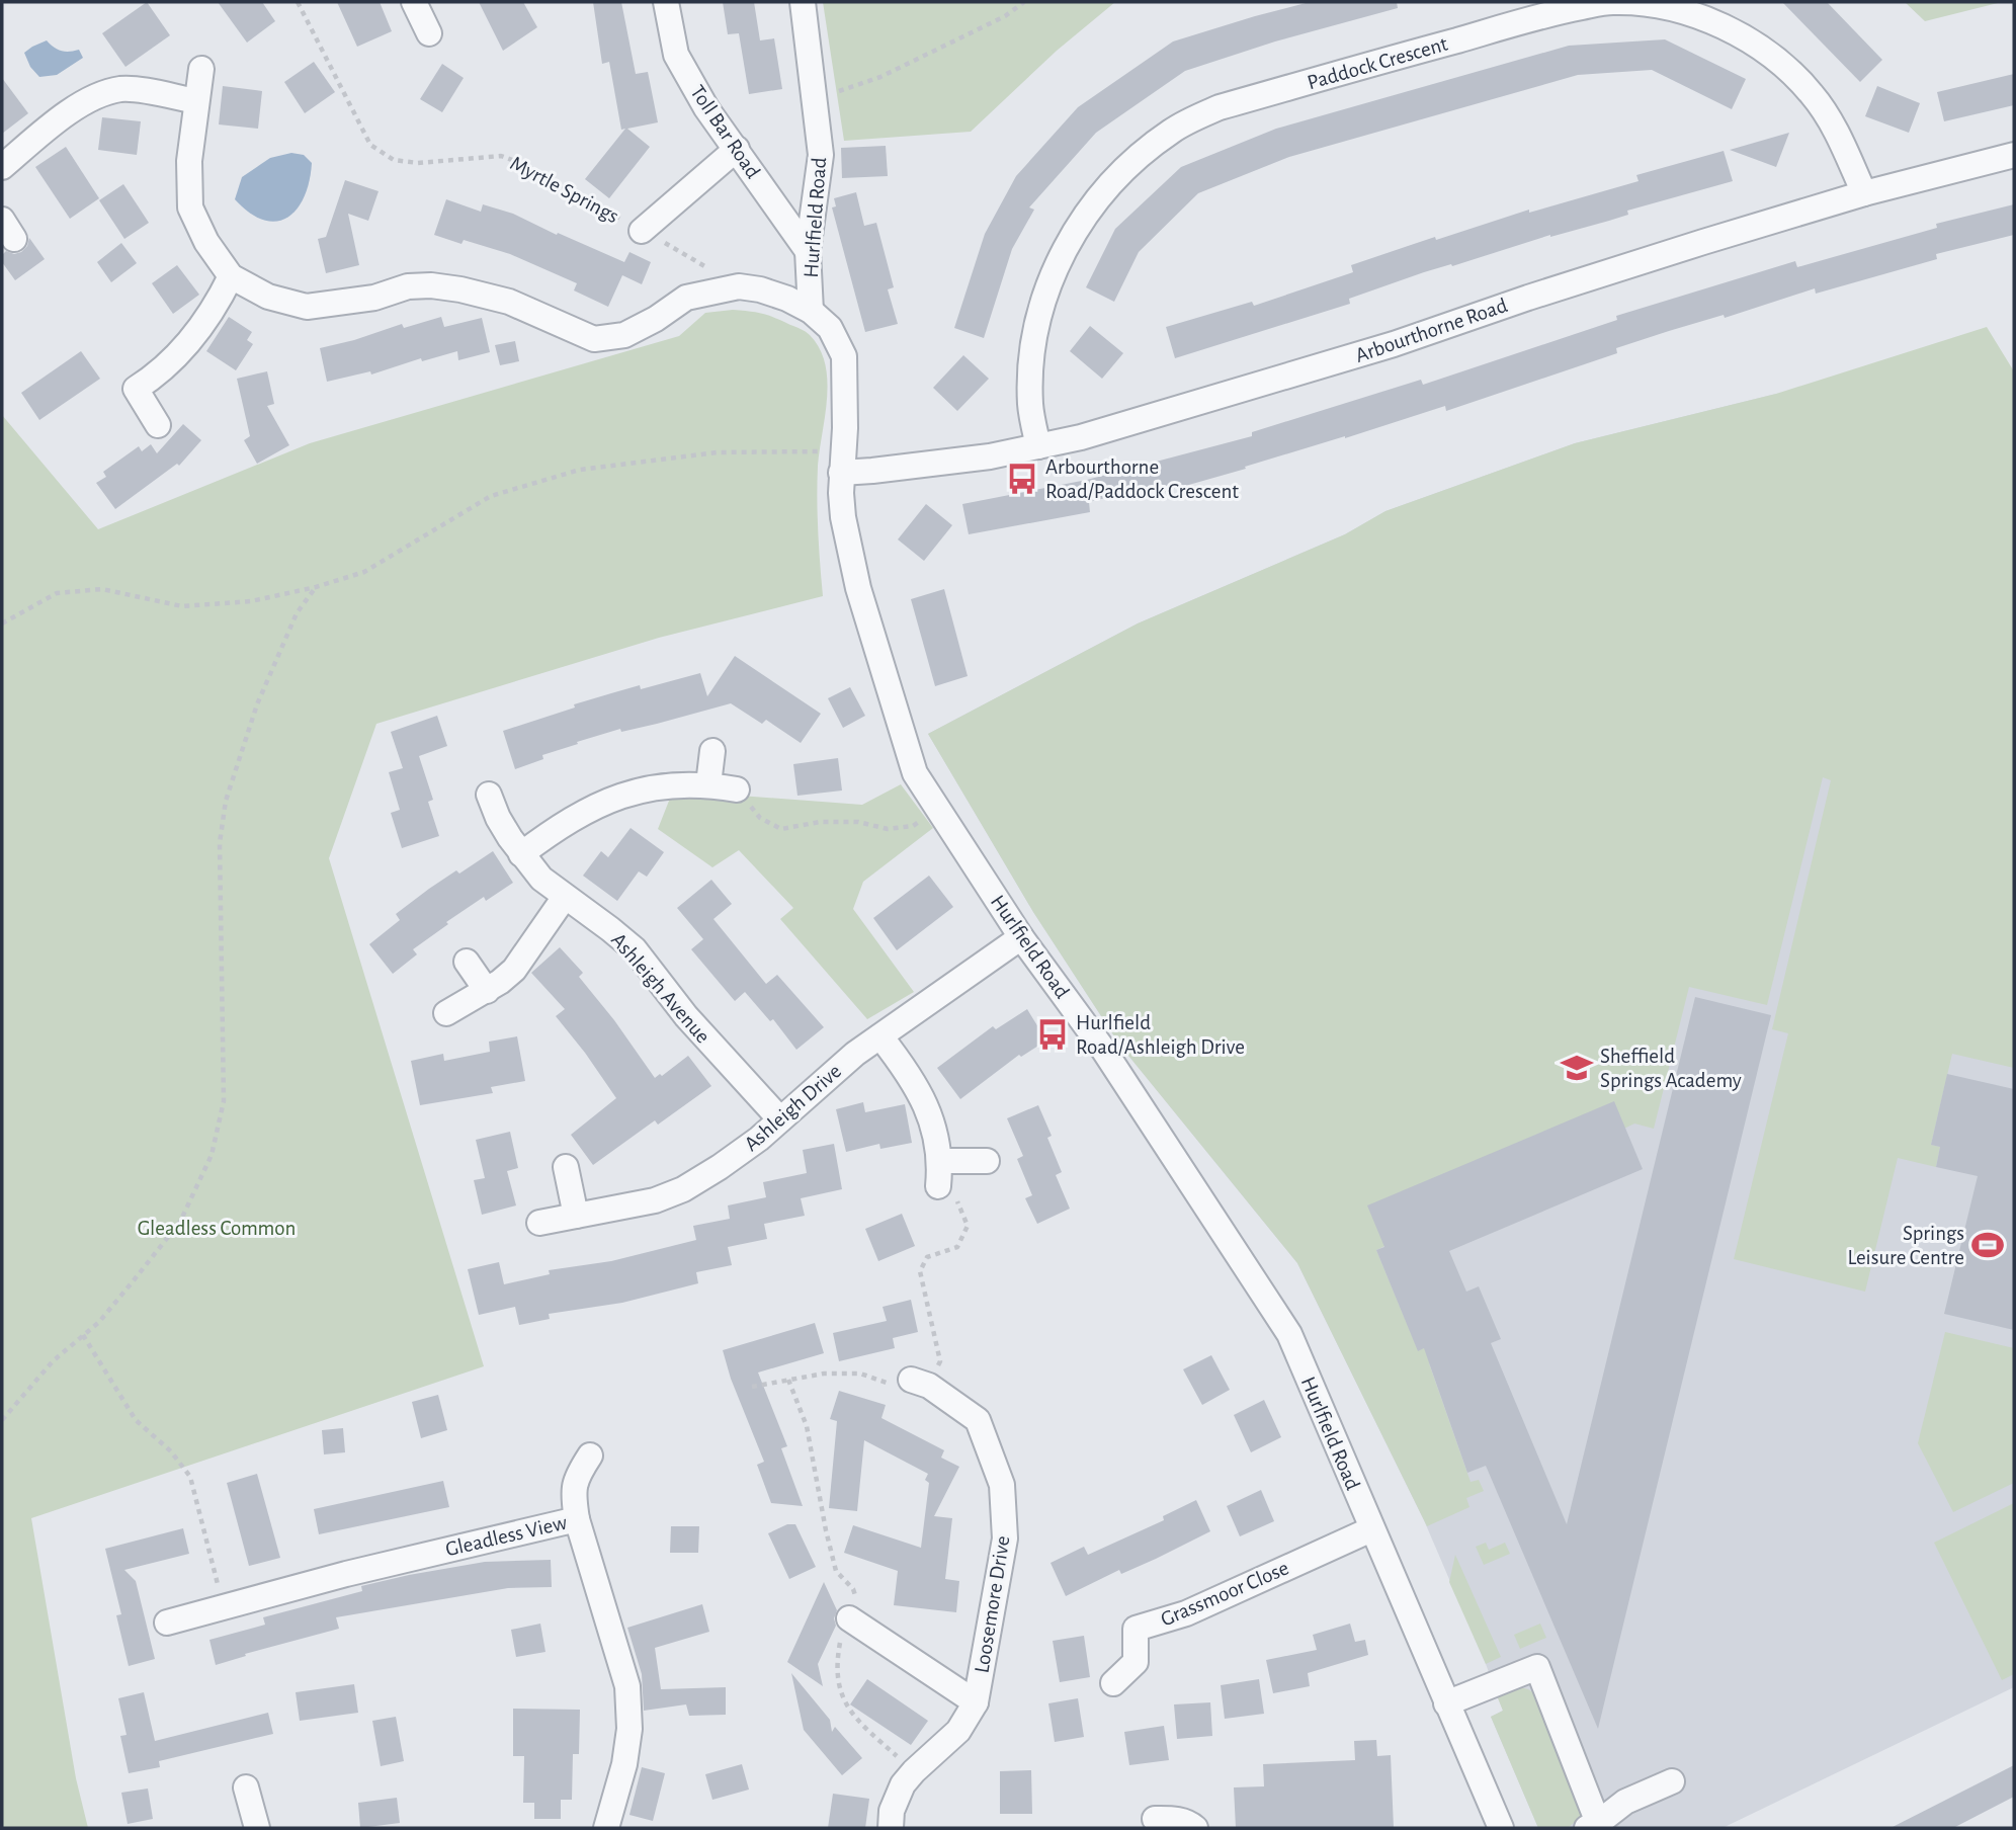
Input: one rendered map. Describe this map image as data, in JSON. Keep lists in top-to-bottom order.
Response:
{
  "streets": {
    "street": [
      "Paddock Crescent",
      "Toll Bar Road",
      "Hurlfield Road",
      "Arbourthorne Road",
      "Ashleigh Avenue",
      "Ashleigh Drive",
      "Gleadless View",
      "Grassmoor Close",
      "Loosemore Drive"
    ],
    "path": ["Myrtle Springs"]
  },
  "crossings": [
    ["Paddock Crescent", "Arbourthorne Road"],
    ["Toll Bar Road", "Hurlfield Road"],
    ["Hurlfield Road", "Arbourthorne Road"],
    ["Hurlfield Road", "Ashleigh Drive"],
    ["Hurlfield Road", "Grassmoor Close"],
    ["Ashleigh Avenue", "Ashleigh Drive"]
  ],
  "parks": ["Gleadless Common"],
  "places": {
    "bus stop": ["Arbourthorne Road/Paddock Crescent", "Hurlfield Road/Ashleigh Drive"],
    "school or university": ["Sheffield Springs Academy"],
    "sports": ["Springs Leisure Centre"]
  }
}
